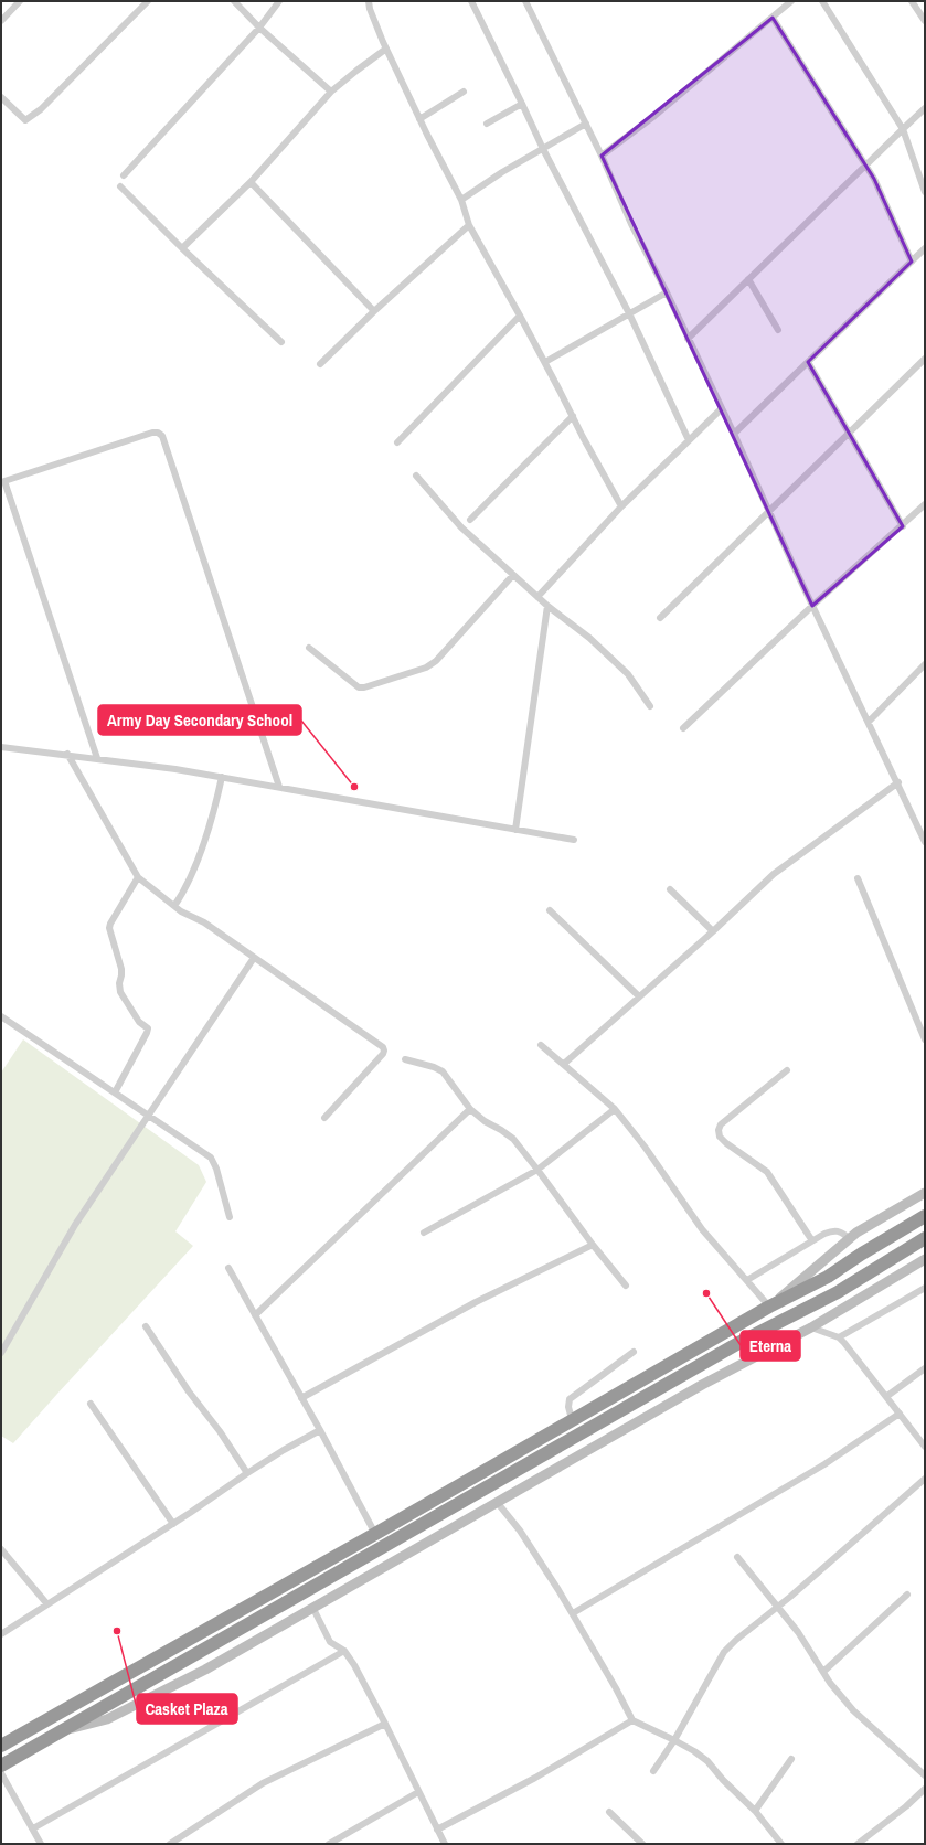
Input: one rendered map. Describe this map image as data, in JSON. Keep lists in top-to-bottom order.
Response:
{
  "places": ["Army Day Secondary School", "Eterna", "Casket Plaza"]
}
